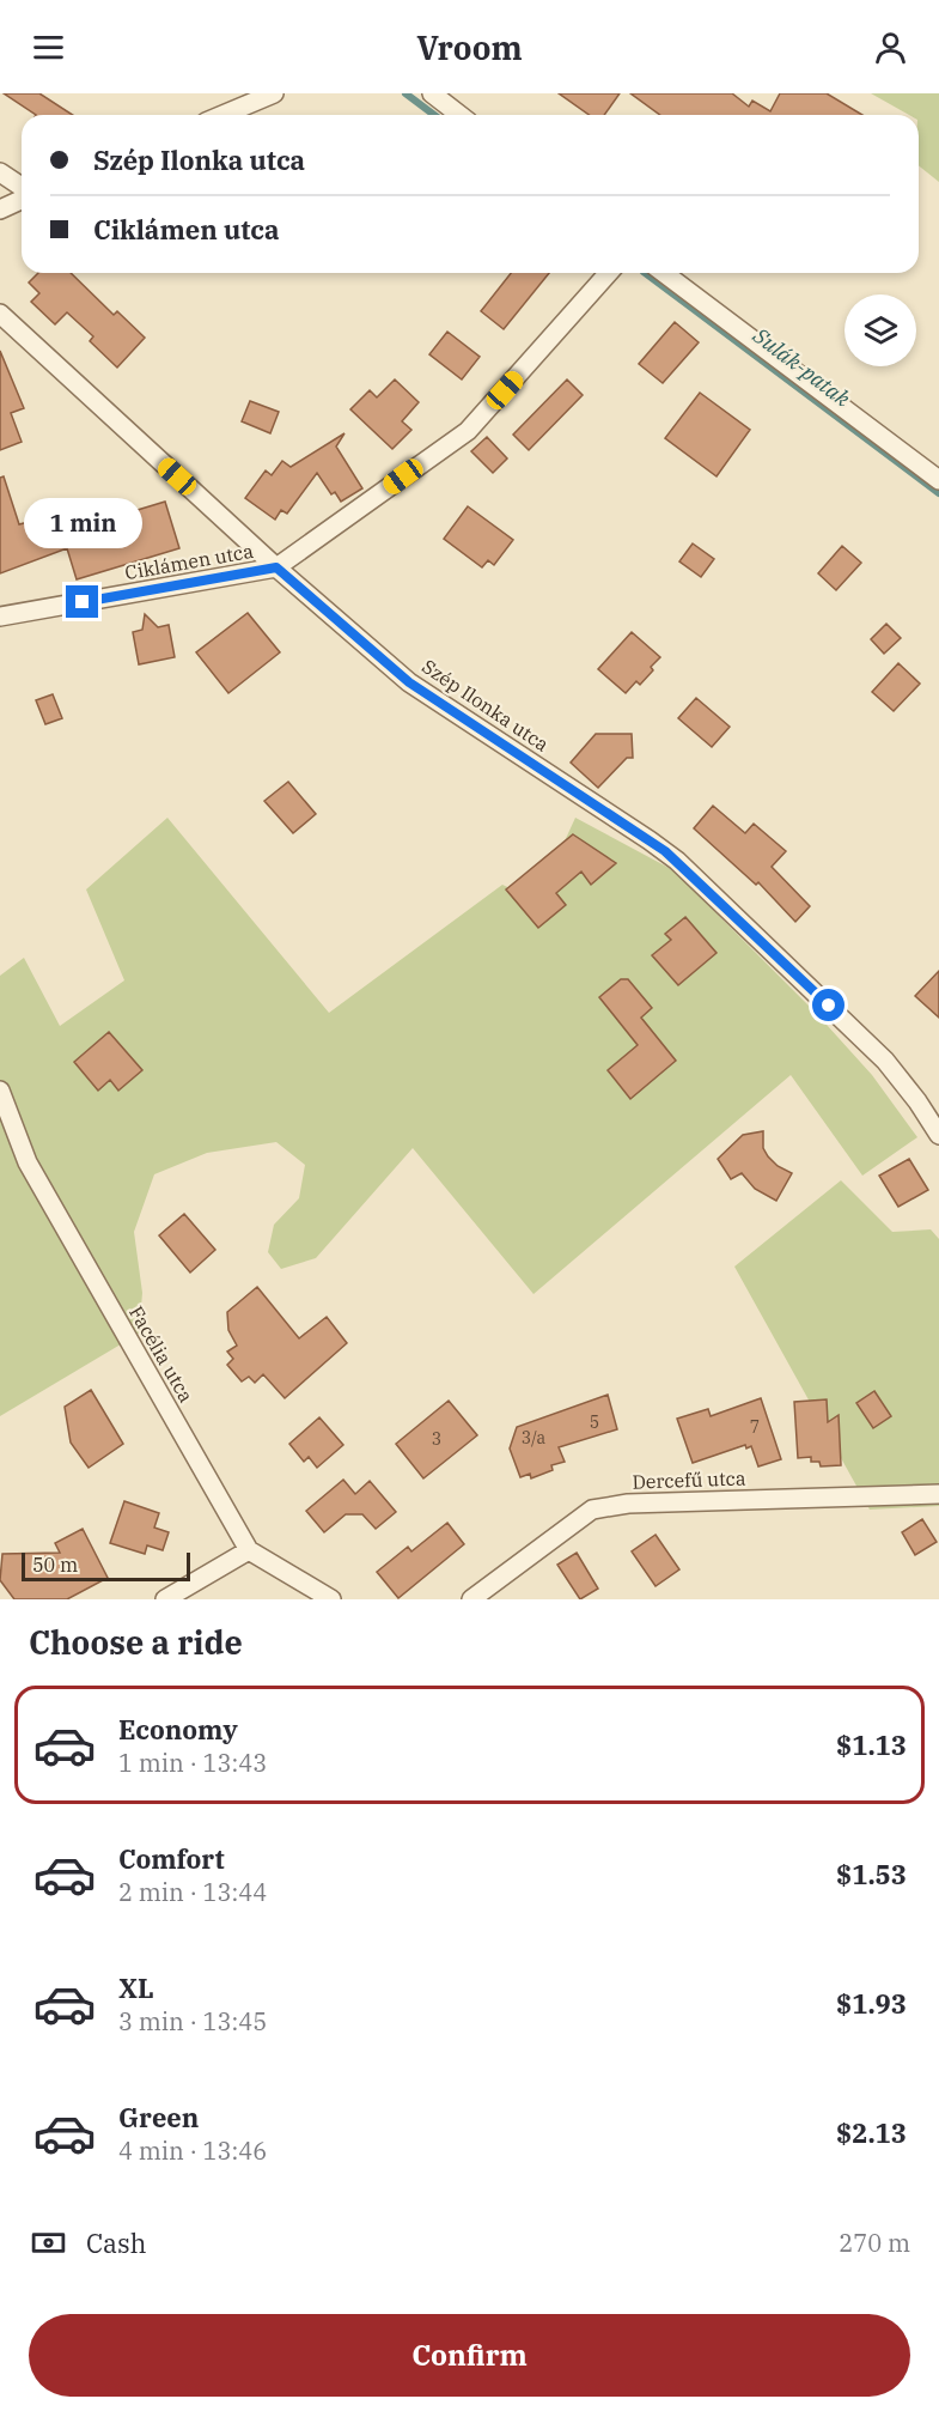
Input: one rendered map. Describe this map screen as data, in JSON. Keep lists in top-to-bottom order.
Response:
{
  "streets": {
    "street": [
      "Ciklámen utca",
      "Szép Ilonka utca",
      "Facélia utca",
      "Dercefű utca"
    ]
  },
  "crossings": [
    ["Ciklámen utca", "Szép Ilonka utca"]
  ],
  "water": ["Sulák-patak"],
  "house_numbers": [
    "5",
    "7",
    "3/a",
    "3"
  ],
  "scale_bar": "50 m",
  "page": {
    "header": "Vroom",
    "banner": ["Szép Ilonka utca", "Ciklámen utca"],
    "bubble": "1 min",
    "scale": "50 m",
    "heading": "Choose a ride",
    "list": [
      {
        "name": "Economy",
        "note": "1 min · 13:43",
        "value": "$1.13"
      },
      {
        "name": "Comfort",
        "note": "2 min · 13:44",
        "value": "$1.53"
      },
      {
        "name": "XL",
        "note": "3 min · 13:45",
        "value": "$1.93"
      },
      {
        "name": "Green",
        "note": "4 min · 13:46",
        "value": "$2.13"
      }
    ],
    "pay": ["Cash", "270 m"],
    "buttons": "Confirm"
  }
}
